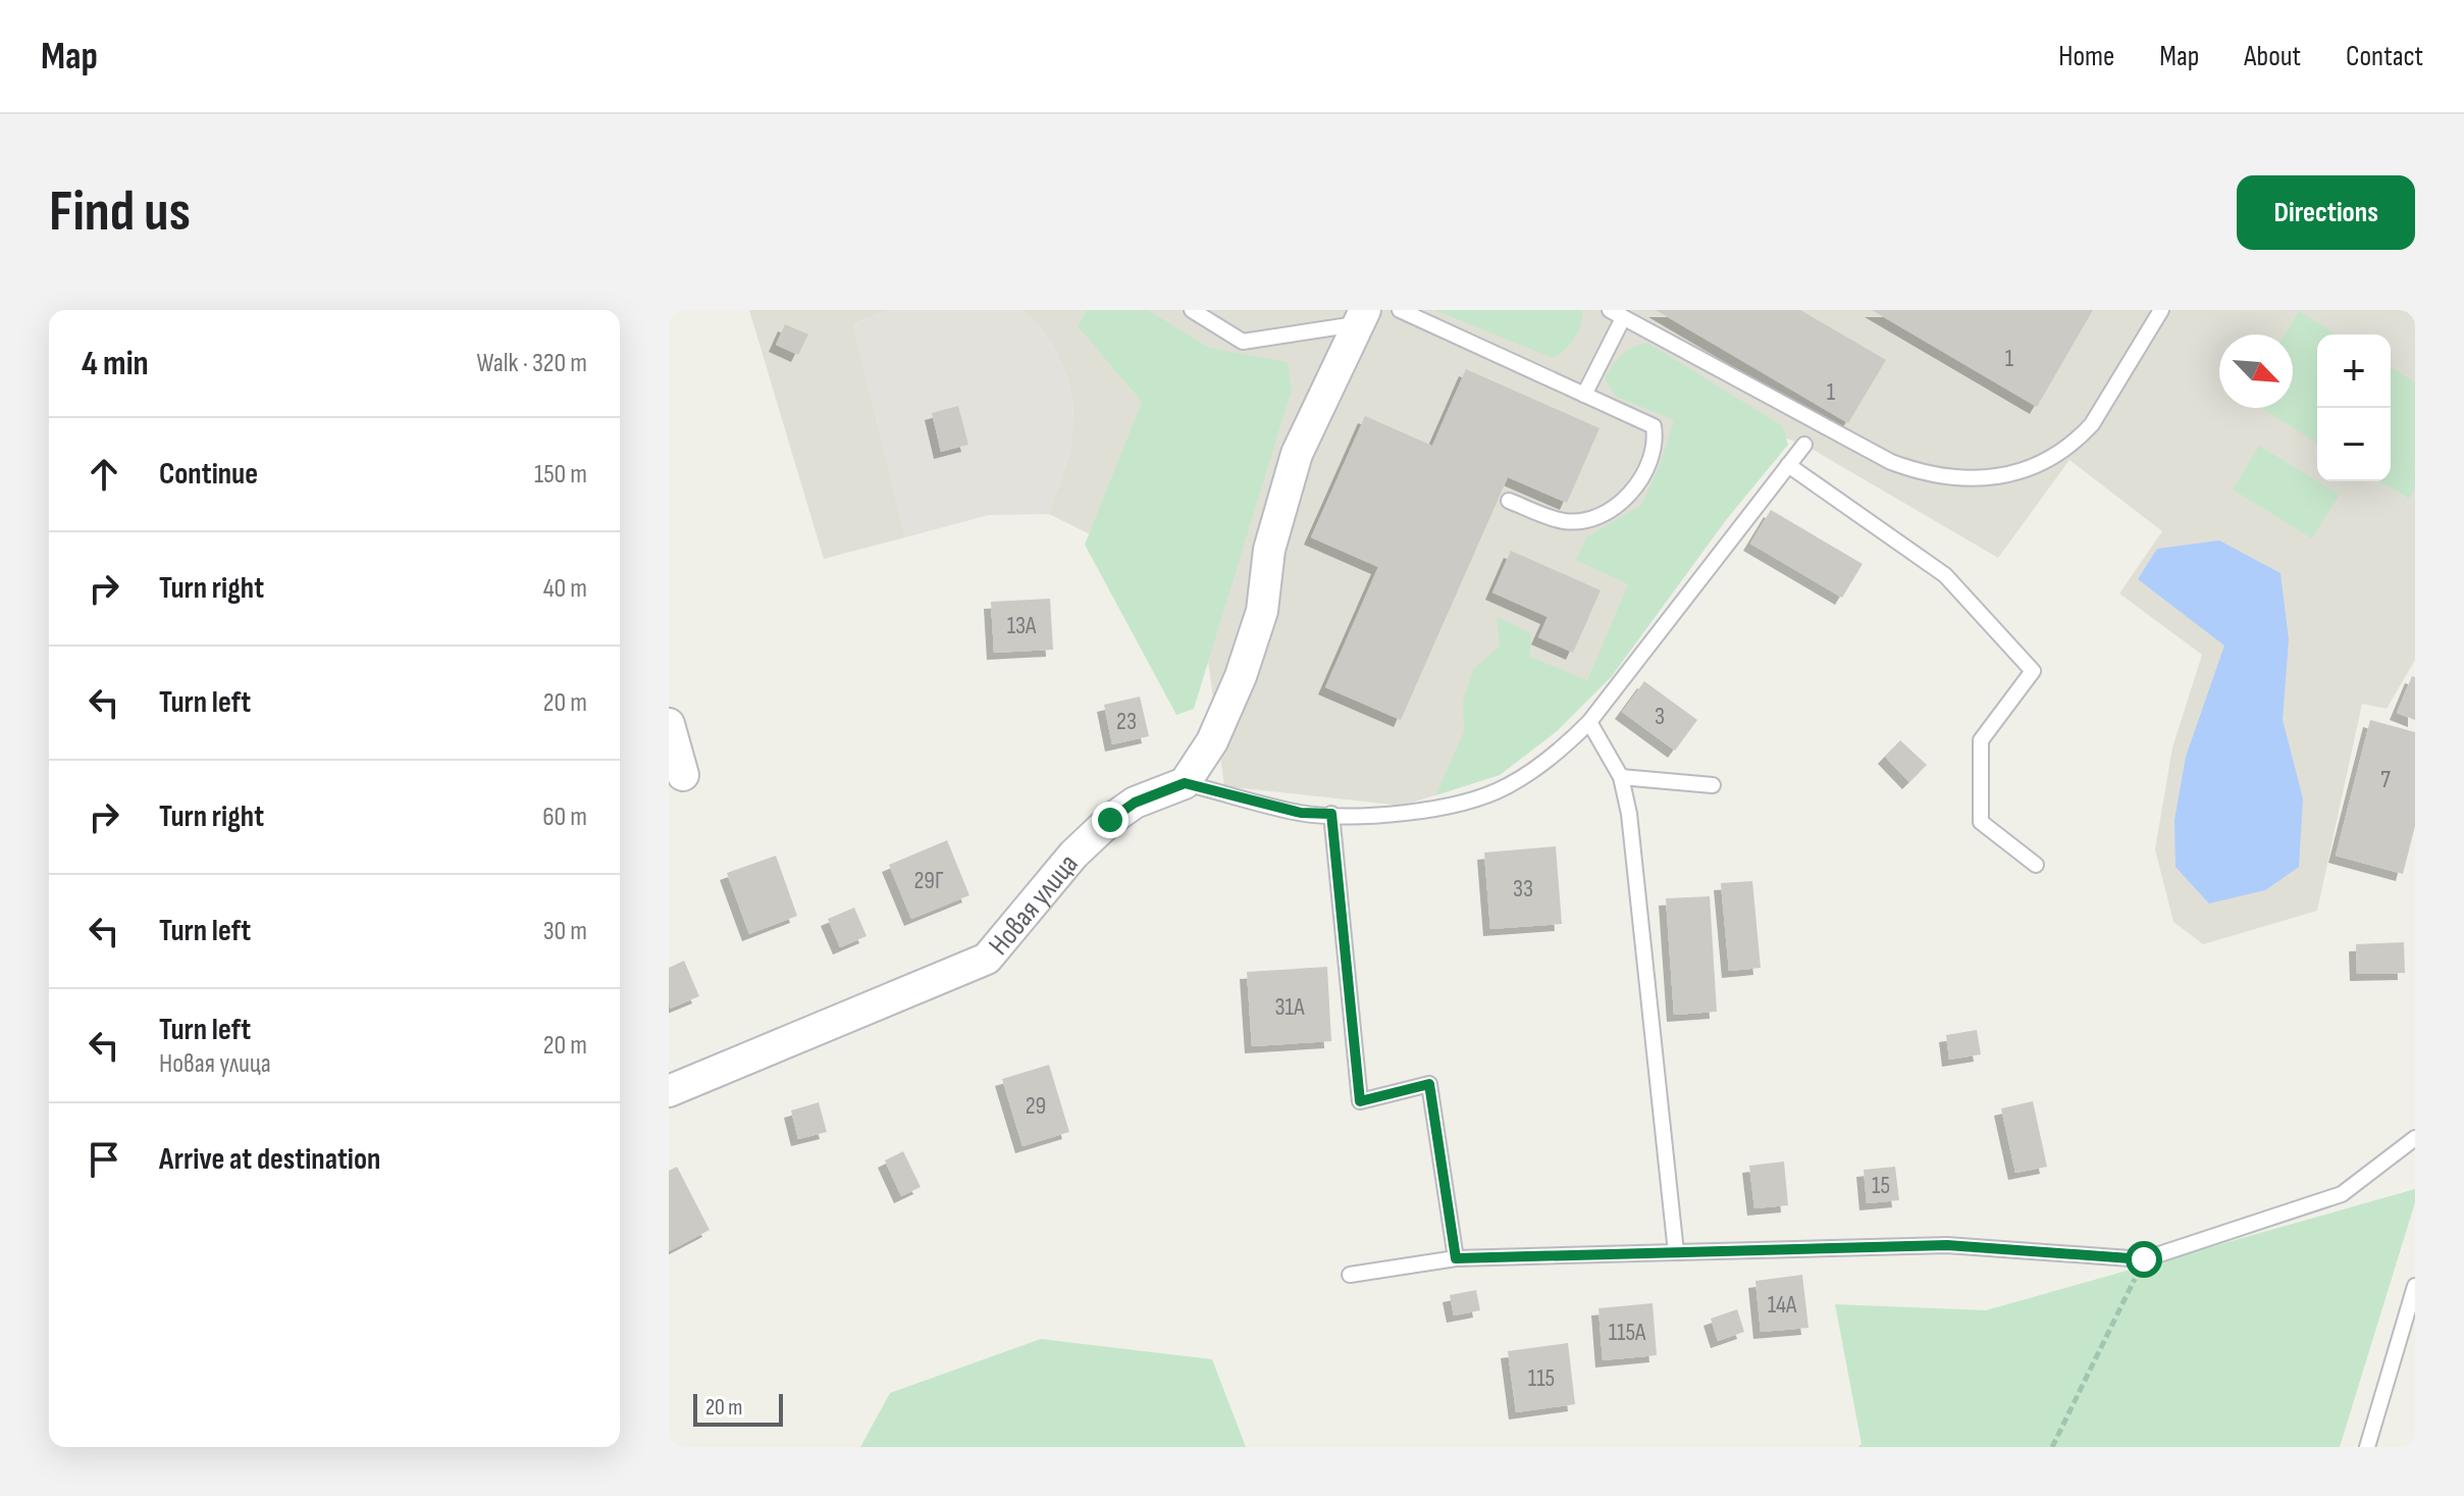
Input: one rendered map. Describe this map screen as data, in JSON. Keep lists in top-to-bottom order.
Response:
{
  "streets": {
    "street": ["Новая улица"]
  },
  "house_numbers": [
    "1",
    "1",
    "13А",
    "3",
    "23",
    "7",
    "29Г",
    "33",
    "31А",
    "29",
    "15",
    "14А",
    "115А",
    "115"
  ],
  "scale_bar": "20 m",
  "north": "bottom right",
  "page": {
    "header": "Map",
    "nav": [
      "Home",
      "Map",
      "About",
      "Contact"
    ],
    "buttons": "Directions",
    "title": "Find us",
    "heading": ["4 min", "Walk · 320 m"],
    "map_buttons": ["+", "−"],
    "list": [
      ["Continue", "150 m"],
      ["Turn right", "40 m"],
      ["Turn left", "20 m"],
      ["Turn right", "60 m"],
      ["Turn left", "30 m"],
      ["Turn left", "Новая улица", "20 m"],
      "Arrive at destination"
    ],
    "scale": "20 m"
  }
}
